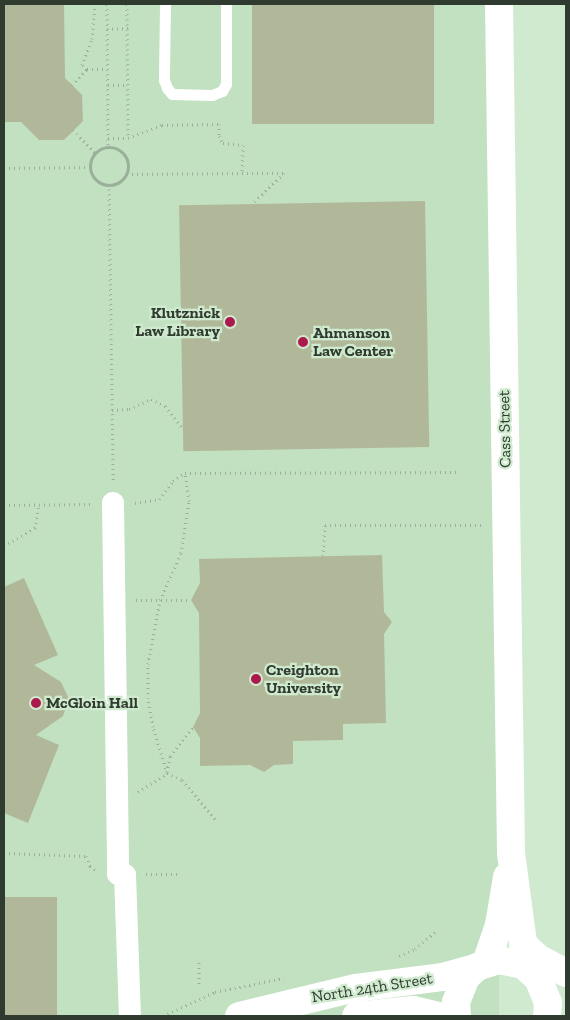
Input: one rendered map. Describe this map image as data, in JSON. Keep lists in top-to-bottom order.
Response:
{
  "streets": {
    "street": ["Cass Street", "North 24th Street"]
  },
  "places": [
    "Klutznick Law Library",
    "Ahmanson Law Center",
    "Creighton University",
    "McGloin Hall"
  ]
}
